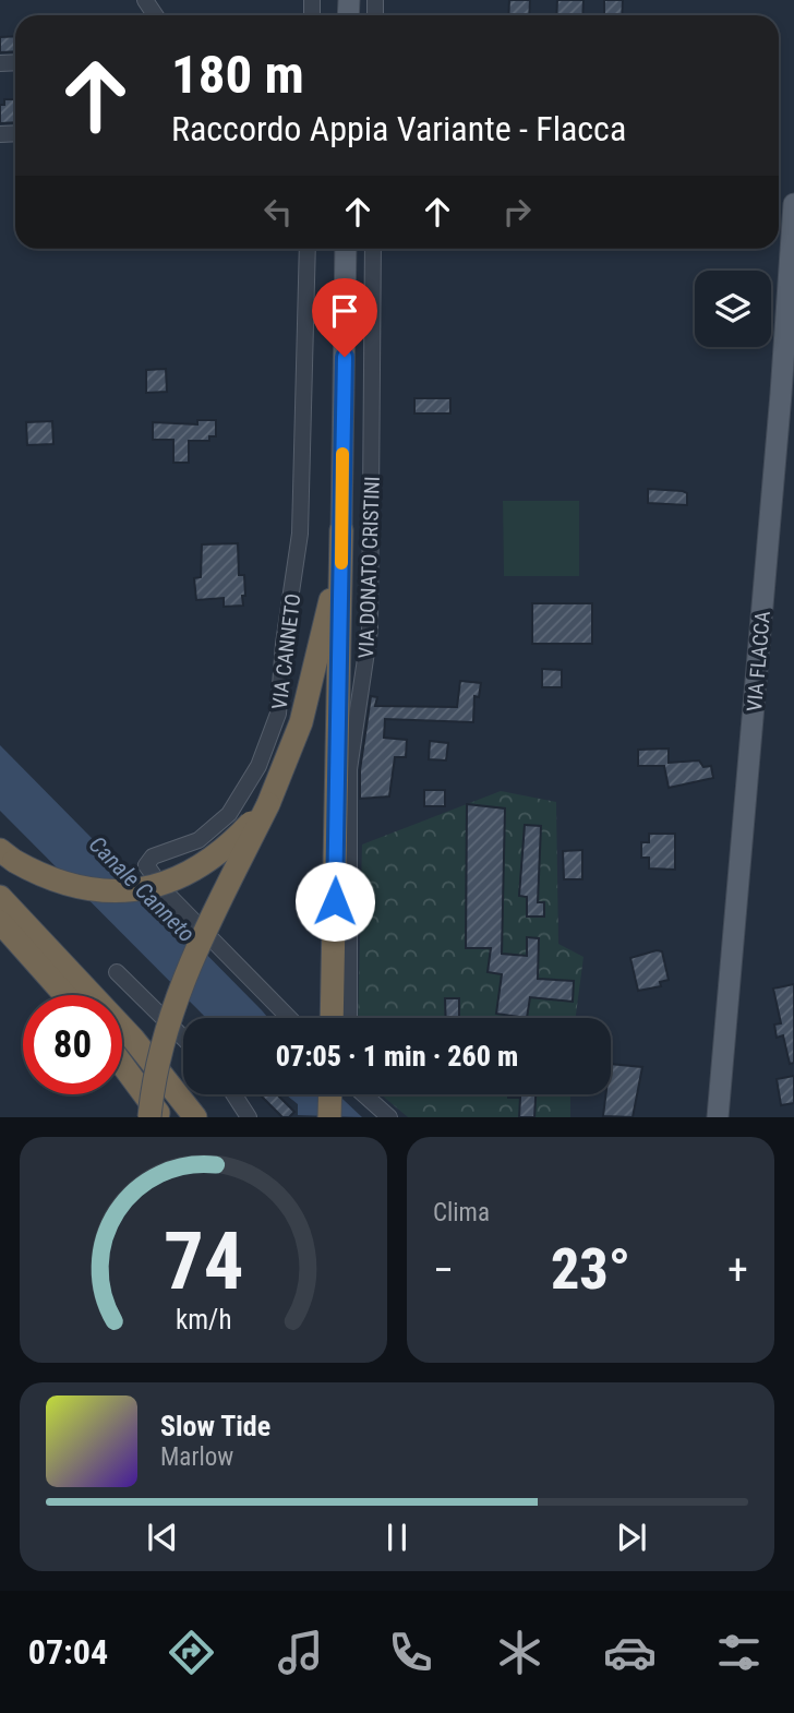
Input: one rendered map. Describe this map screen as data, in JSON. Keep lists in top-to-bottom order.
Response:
{
  "streets": {
    "main road": ["VIA FLACCA"],
    "street": ["VIA DONATO CRISTINI", "VIA CANNETO"]
  },
  "water": ["Canale Canneto"],
  "page": {
    "turn": ["180 m", "Raccordo Appia Variante - Flacca"],
    "limit": "80",
    "trip": "07:05 · 1 min · 260 m",
    "tile": "Clima",
    "heat": ["−", "23°", "+"],
    "song": ["Slow Tide", "Marlow"],
    "tabs": "07:04",
    "gauge": ["74", "km/h"]
  }
}
